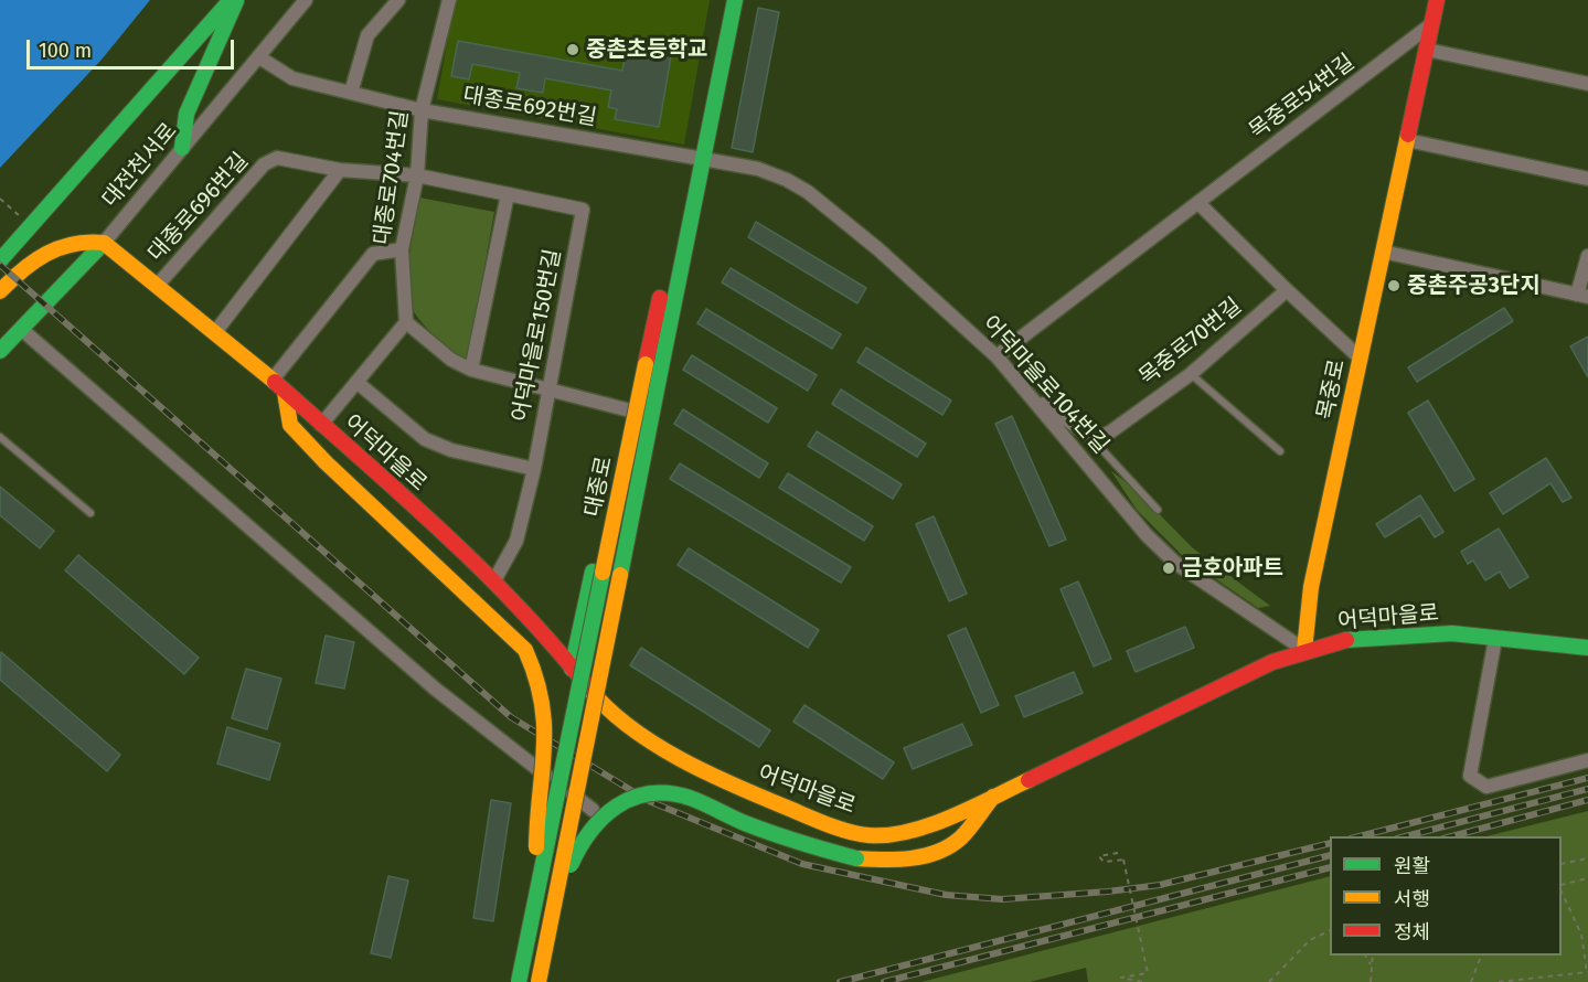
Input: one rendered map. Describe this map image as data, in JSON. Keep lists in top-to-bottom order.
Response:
{
  "streets": {
    "main road": [
      "대전천서로",
      "목중로",
      "어덕마을로",
      "대종로"
    ],
    "street": [
      "목중로54번길",
      "대종로692번길",
      "대종로704번길",
      "대종로696번길",
      "어덕마을로150번길",
      "목중로70번길",
      "어덕마을로104번길"
    ]
  },
  "crossings": [
    ["목중로54번길", "어덕마을로104번길"],
    ["목중로54번길", "목중로"],
    ["대종로692번길", "대전천서로"],
    ["대종로692번길", "대종로704번길"],
    ["대종로692번길", "어덕마을로104번길"],
    ["대종로692번길", "대종로"],
    ["대전천서로", "어덕마을로"],
    ["대종로704번길", "대종로696번길"],
    ["대종로704번길", "어덕마을로"],
    ["대종로696번길", "어덕마을로150번길"],
    ["대종로696번길", "어덕마을로"],
    ["어덕마을로150번길", "어덕마을로"],
    ["어덕마을로104번길", "목중로"],
    ["어덕마을로104번길", "어덕마을로"],
    ["어덕마을로104번길", "대종로"],
    ["목중로", "어덕마을로"]
  ],
  "places": ["중촌초등학교", "중촌주공3단지", "금호아파트"],
  "legend": ["원활", "서행", "정체"],
  "scale_bar": "100 m"
}
